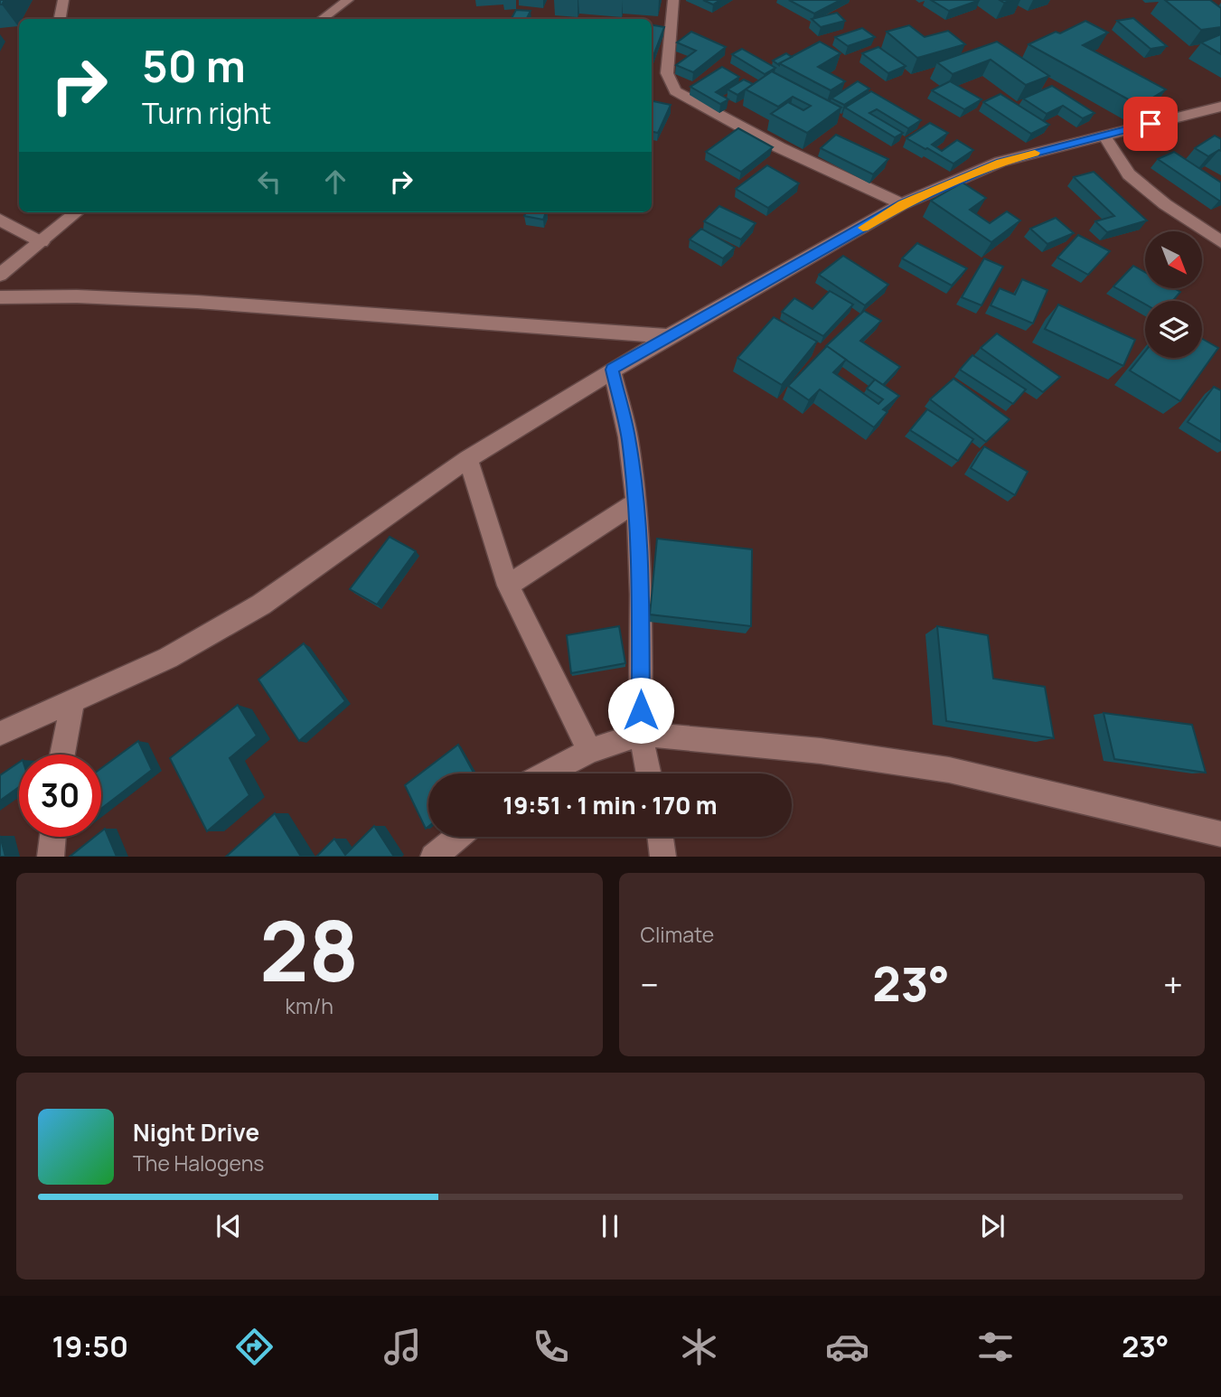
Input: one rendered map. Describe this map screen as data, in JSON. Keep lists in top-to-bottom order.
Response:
{
  "north": "bottom right",
  "page": {
    "turn": ["50 m", "Turn right"],
    "limit": "30",
    "trip": "19:51 · 1 min · 170 m",
    "tile": [
      ["28", "km/h"],
      "Climate"
    ],
    "heat": ["−", "23°", "+"],
    "song": ["Night Drive", "The Halogens"],
    "tabs": ["19:50", "23°"]
  }
}
